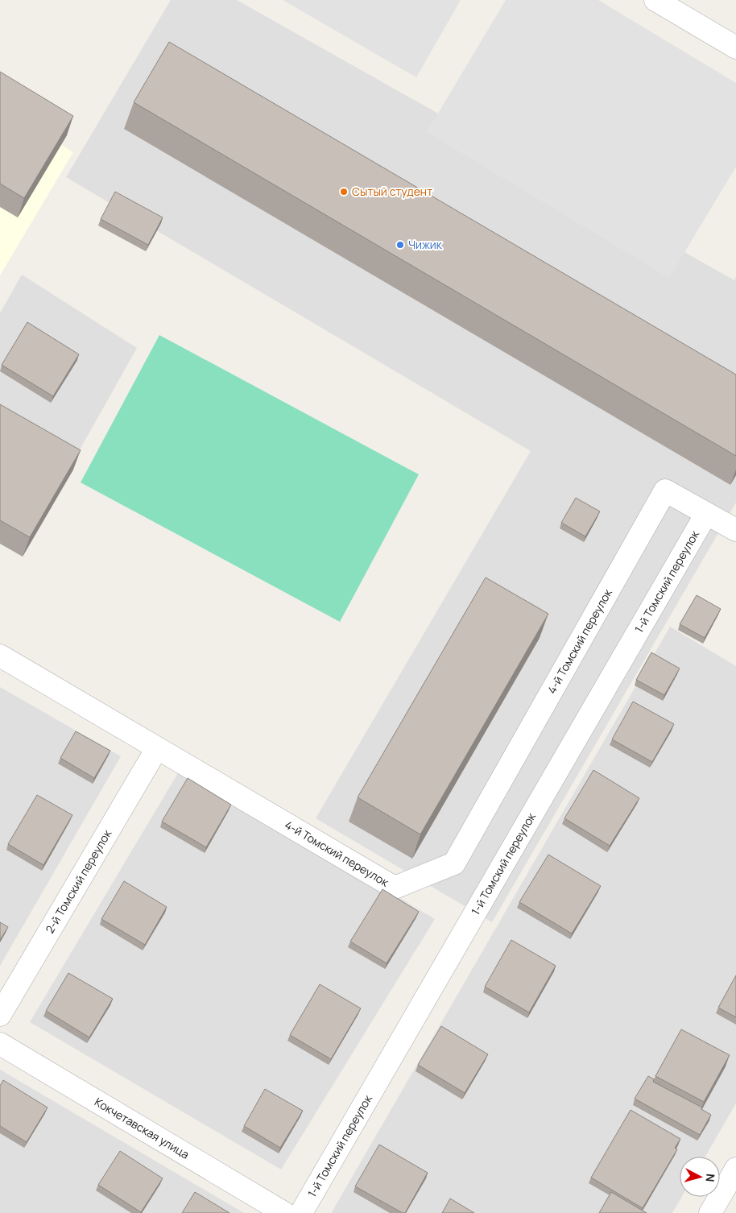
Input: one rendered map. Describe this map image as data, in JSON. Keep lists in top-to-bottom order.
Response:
{
  "streets": {
    "street": [
      "1-й Томский переулок",
      "4-й Томский переулок",
      "2-й Томский переулок",
      "Кокчетавская улица"
    ]
  },
  "crossings": [
    ["1-й Томский переулок", "4-й Томский переулок"],
    ["4-й Томский переулок", "2-й Томский переулок"]
  ],
  "places": ["Сытый студент", "Чижик"],
  "north": "right"
}
